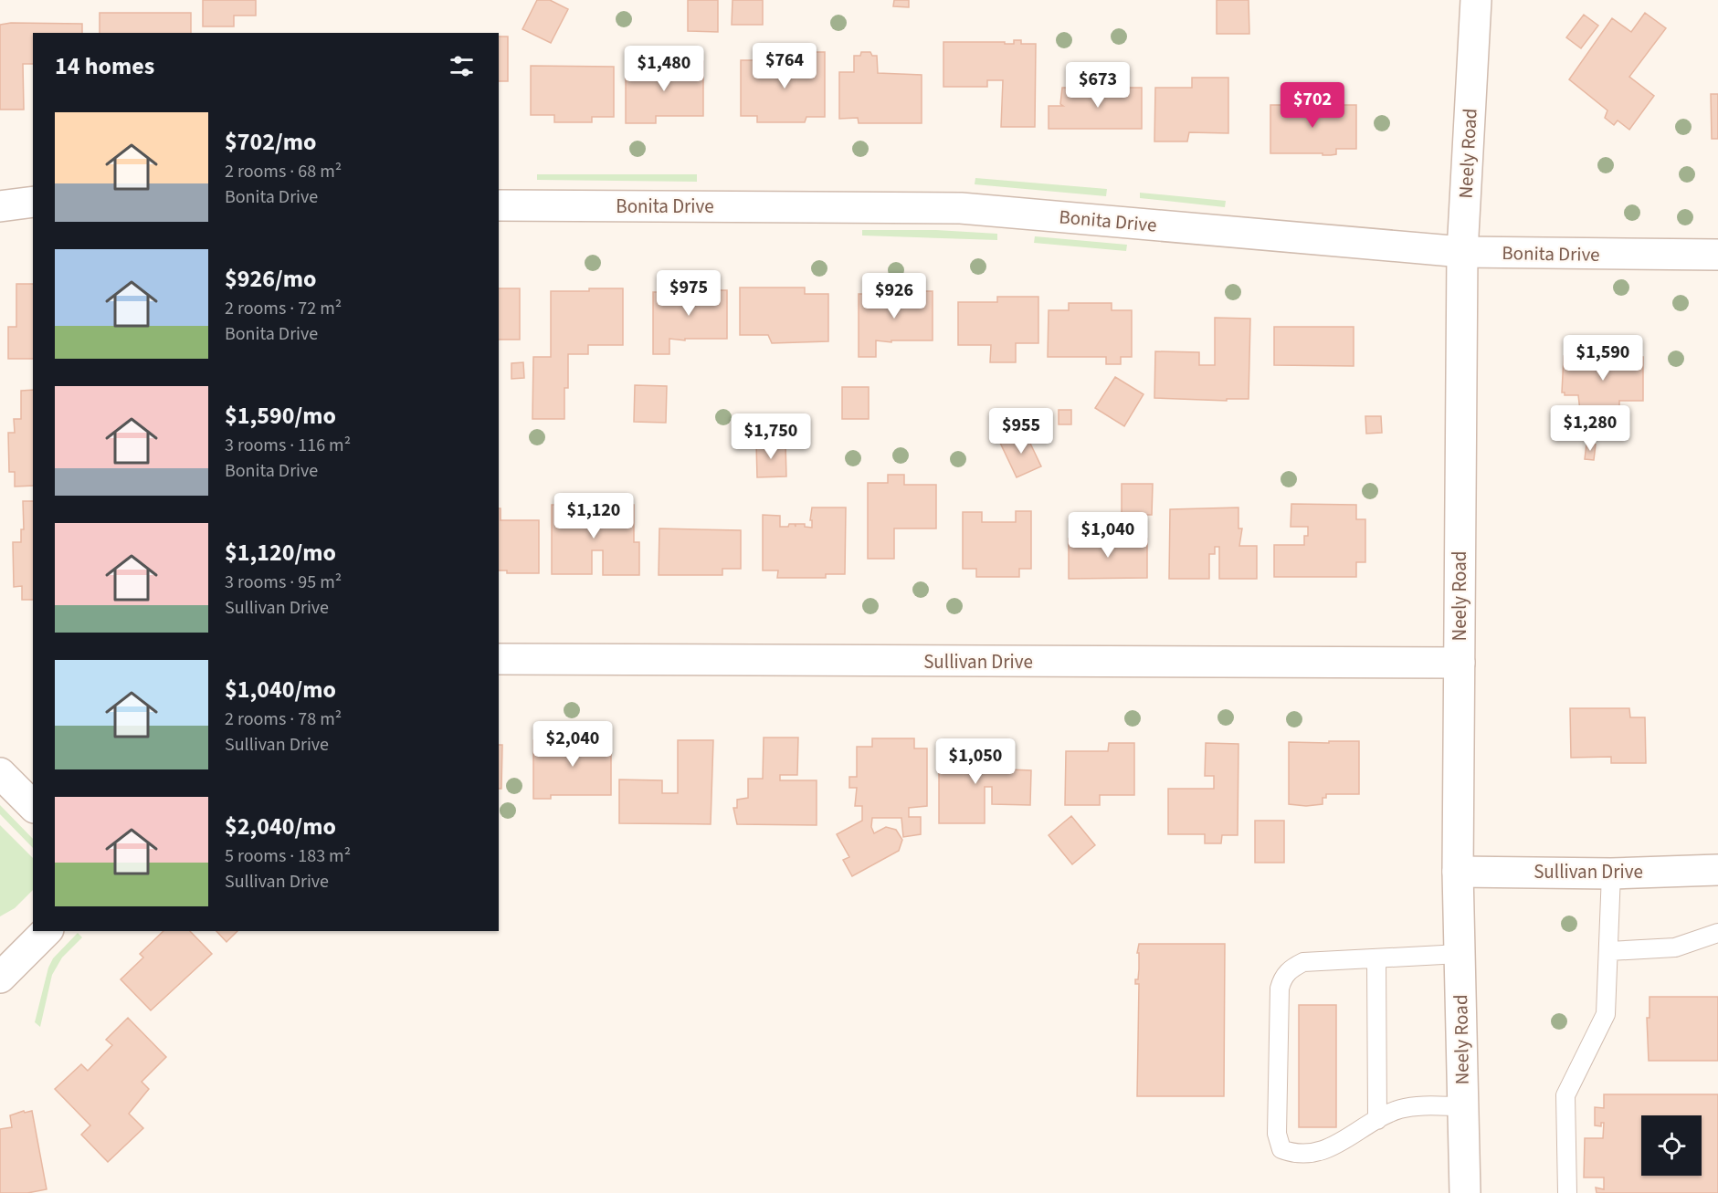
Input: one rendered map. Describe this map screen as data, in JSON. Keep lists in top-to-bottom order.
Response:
{
  "streets": {
    "street": ["Neely Road", "Bonita Drive", "Sullivan Drive"]
  },
  "crossings": [
    ["Neely Road", "Bonita Drive"],
    ["Neely Road", "Sullivan Drive"]
  ],
  "page": {
    "heading": "14 homes",
    "price": [
      "$764",
      "$1,480",
      "$673",
      "$702",
      "$975",
      "$926",
      "$1,590",
      "$1,280",
      "$955",
      "$1,750",
      "$1,120",
      "$1,040",
      "$2,040",
      "$1,050"
    ],
    "list": [
      {
        "name": "$702/mo",
        "note": "2 rooms · 68 m² · Bonita Drive"
      },
      {
        "name": "$926/mo",
        "note": "2 rooms · 72 m² · Bonita Drive"
      },
      {
        "name": "$1,590/mo",
        "note": "3 rooms · 116 m² · Bonita Drive"
      },
      {
        "name": "$1,120/mo",
        "note": "3 rooms · 95 m² · Sullivan Drive"
      },
      {
        "name": "$1,040/mo",
        "note": "2 rooms · 78 m² · Sullivan Drive"
      },
      {
        "name": "$2,040/mo",
        "note": "5 rooms · 183 m² · Sullivan Drive"
      }
    ]
  }
}
